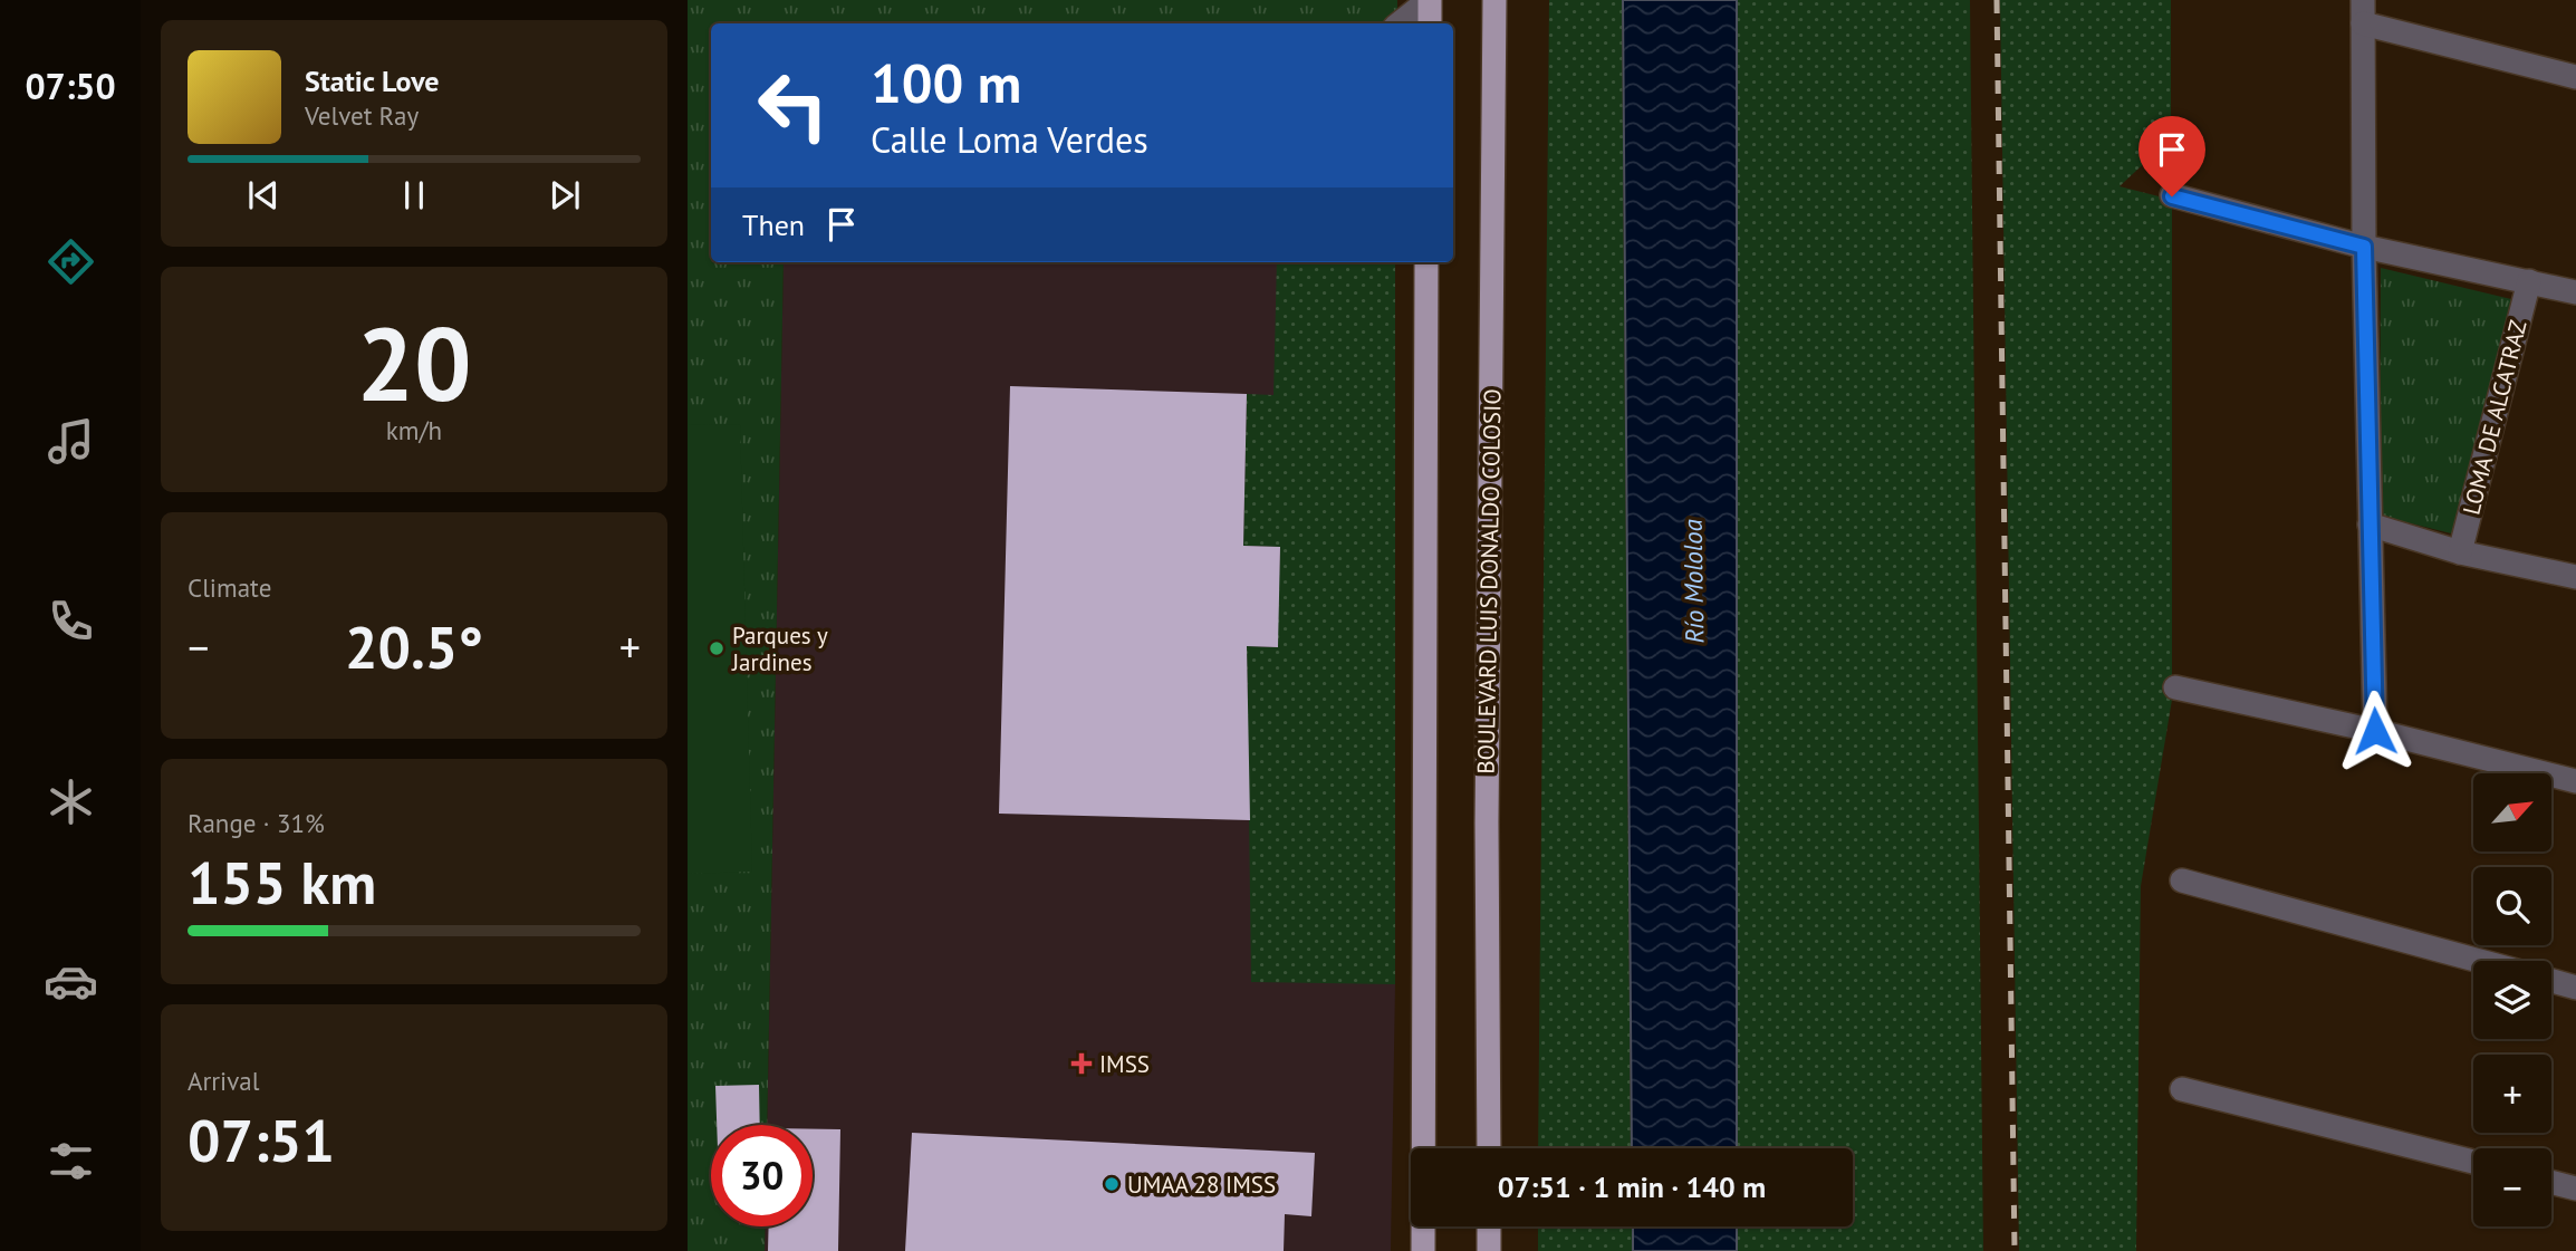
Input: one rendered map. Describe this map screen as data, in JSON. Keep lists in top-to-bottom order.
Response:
{
  "streets": {
    "main road": ["BOULEVARD LUIS DONALDO COLOSIO"],
    "street": ["LOMA DE ALCATRAZ"]
  },
  "water": ["Río Mololoa"],
  "places": {
    "other": ["Parques y Jardines", "UMAA 28 IMSS"],
    "health": ["IMSS"]
  },
  "north": "top right",
  "page": {
    "tabs": "07:50",
    "turn": ["100 m", "Calle Loma Verdes"],
    "song": ["Static Love", "Velvet Ray"],
    "then": "Then",
    "tile": [
      ["20", "km/h"],
      "Climate",
      ["Range · 31%", "155 km"],
      ["Arrival", "07:51"]
    ],
    "heat": ["−", "20.5°", "+"],
    "map_buttons": ["+", "−"],
    "limit": "30",
    "trip": "07:51 · 1 min · 140 m"
  }
}
